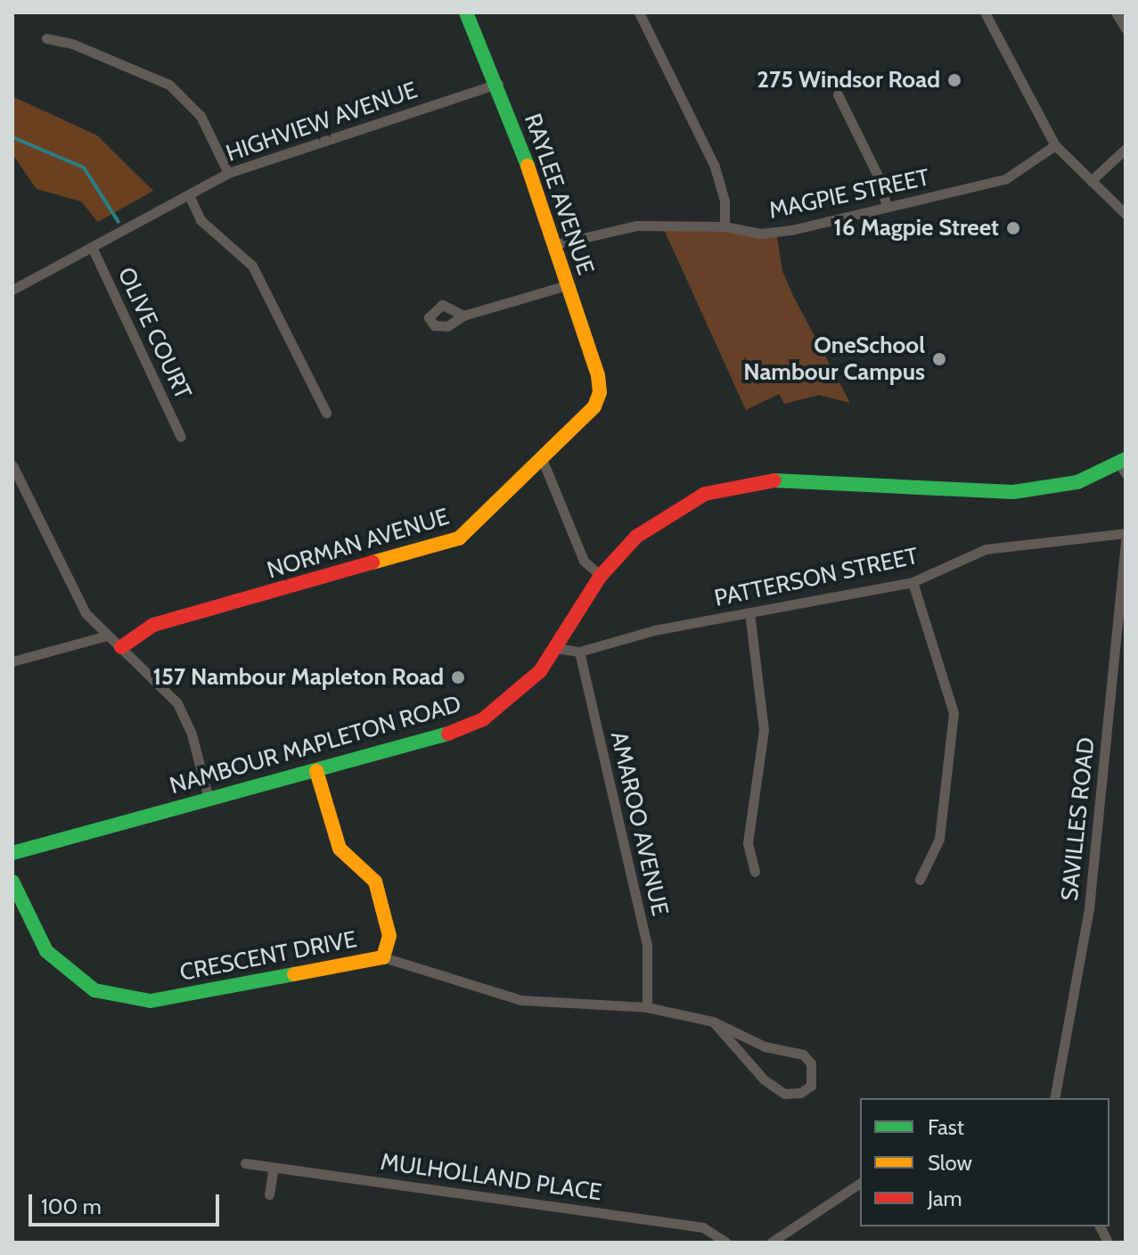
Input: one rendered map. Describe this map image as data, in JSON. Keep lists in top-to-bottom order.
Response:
{
  "streets": {
    "street": [
      "HIGHVIEW AVENUE",
      "RAYLEE AVENUE",
      "MAGPIE STREET",
      "OLIVE COURT",
      "NORMAN AVENUE",
      "PATTERSON STREET",
      "NAMBOUR MAPLETON ROAD",
      "SAVILLES ROAD",
      "AMAROO AVENUE",
      "CRESCENT DRIVE",
      "MULHOLLAND PLACE"
    ]
  },
  "crossings": [
    ["HIGHVIEW AVENUE", "RAYLEE AVENUE"],
    ["HIGHVIEW AVENUE", "OLIVE COURT"],
    ["RAYLEE AVENUE", "MAGPIE STREET"],
    ["RAYLEE AVENUE", "NORMAN AVENUE"],
    ["PATTERSON STREET", "NAMBOUR MAPLETON ROAD"],
    ["PATTERSON STREET", "AMAROO AVENUE"],
    ["NAMBOUR MAPLETON ROAD", "CRESCENT DRIVE"]
  ],
  "places": [
    "275 Windsor Road",
    "16 Magpie Street",
    "OneSchool Nambour Campus",
    "157 Nambour Mapleton Road"
  ],
  "legend": ["Fast", "Slow", "Jam"],
  "scale_bar": "100 m"
}
